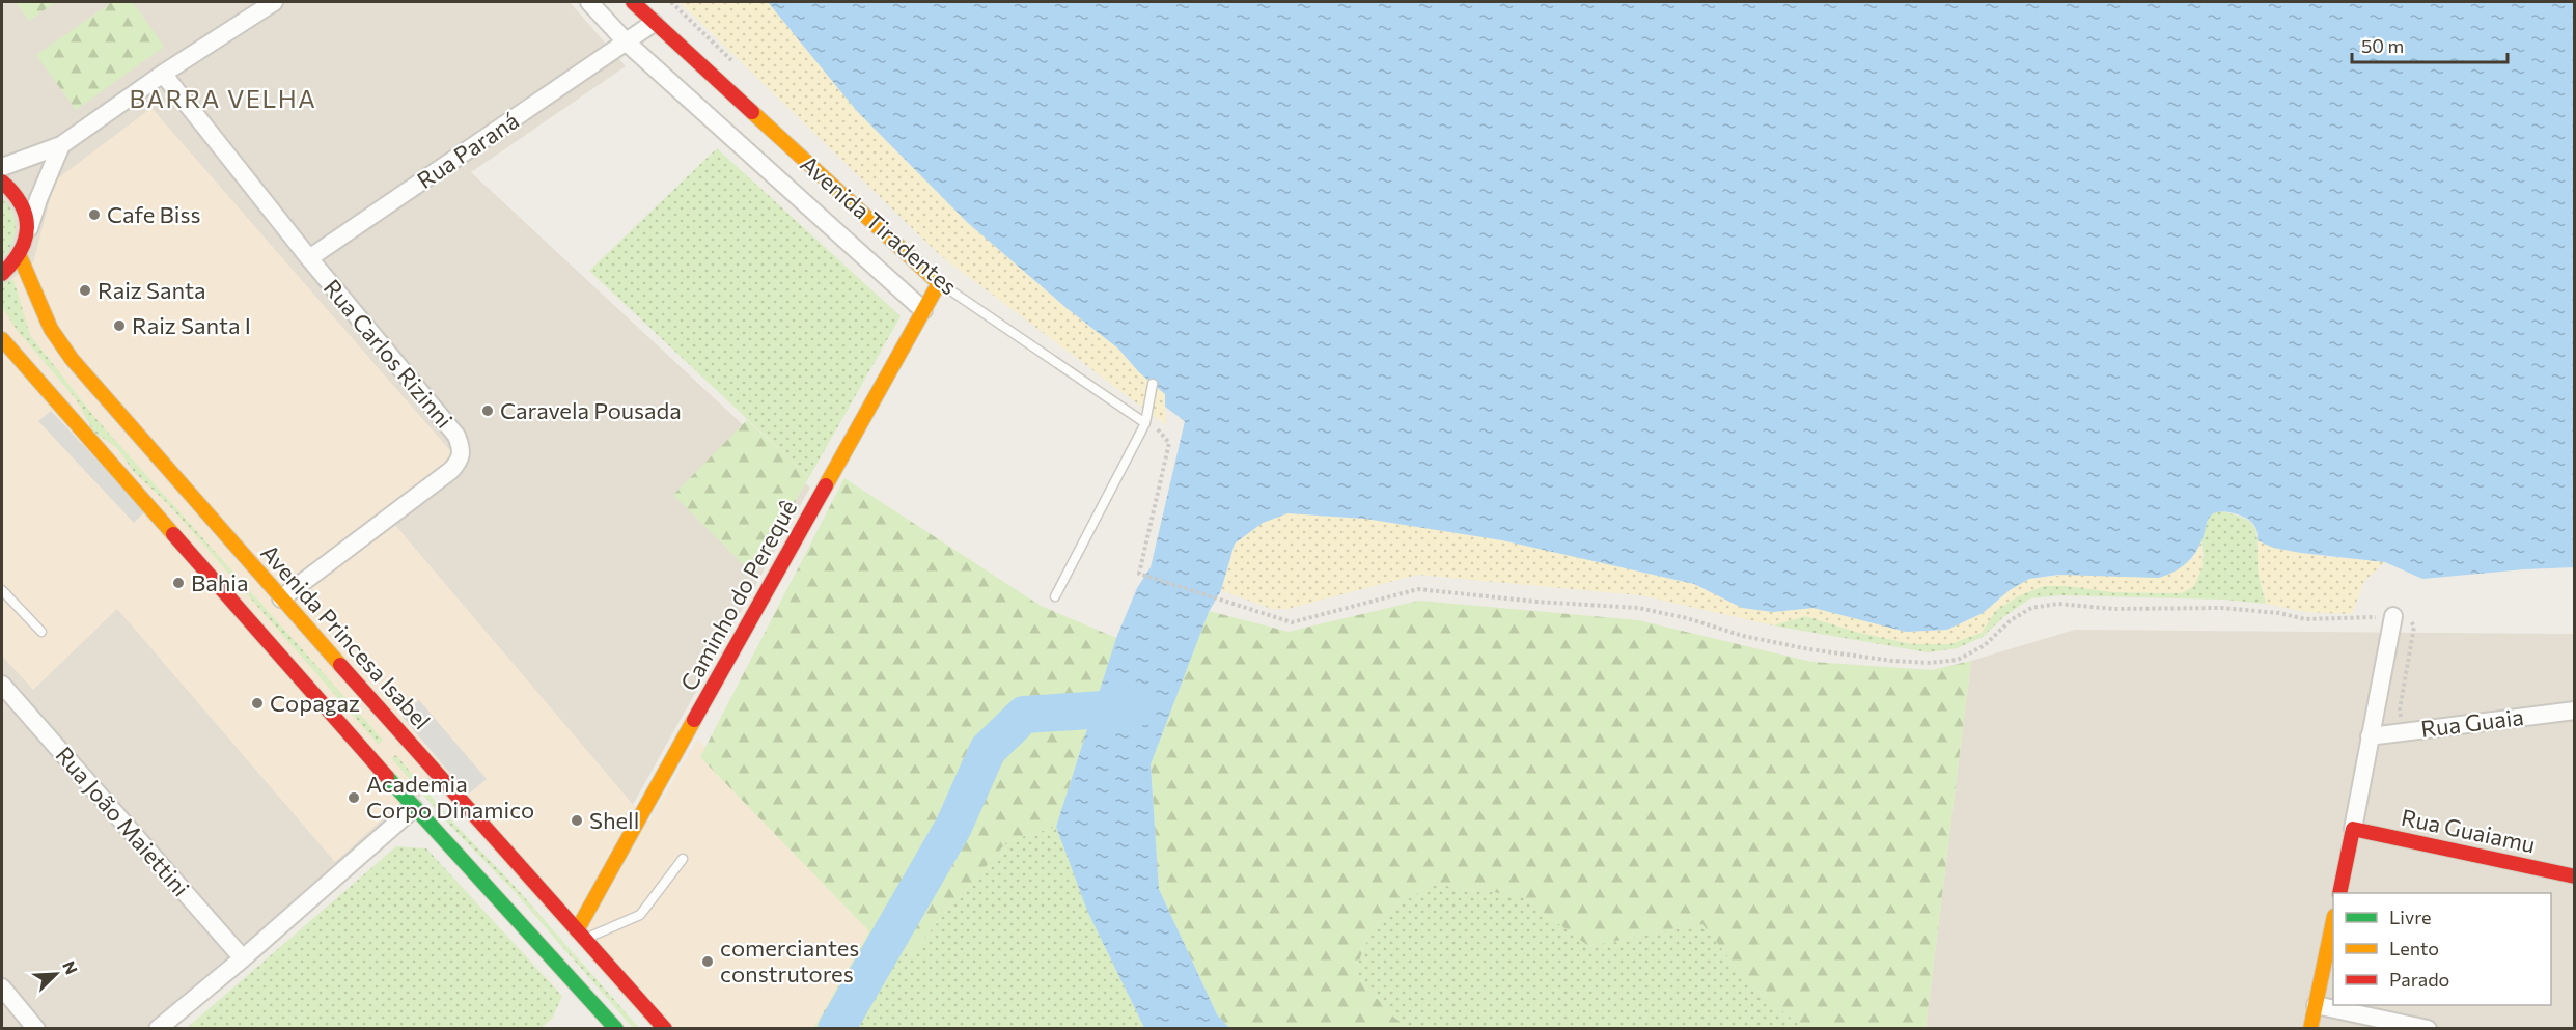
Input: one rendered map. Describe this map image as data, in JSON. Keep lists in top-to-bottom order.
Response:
{
  "streets": {
    "main road": [
      "Avenida Tiradentes",
      "Caminho do Perequê",
      "Avenida Princesa Isabel",
      "Rua Guaiamu"
    ],
    "street": [
      "Rua Paraná",
      "Rua Carlos Rizinni",
      "Rua Guaia",
      "Rua João Maiettini"
    ]
  },
  "crossings": [
    ["Rua Paraná", "Avenida Tiradentes"],
    ["Rua Paraná", "Rua Carlos Rizinni"],
    ["Avenida Tiradentes", "Caminho do Perequê"],
    ["Rua Carlos Rizinni", "Avenida Princesa Isabel"],
    ["Caminho do Perequê", "Avenida Princesa Isabel"]
  ],
  "districts": ["BARRA VELHA"],
  "places": [
    "Cafe Biss",
    "Raiz Santa",
    "Raiz Santa I",
    "Caravela Pousada",
    "Bahia",
    "Copagaz",
    "Academia Corpo Dinamico",
    "Shell",
    "comerciantes construtores"
  ],
  "legend": ["Livre", "Lento", "Parado"],
  "scale_bar": "50 m",
  "north": "top right"
}
